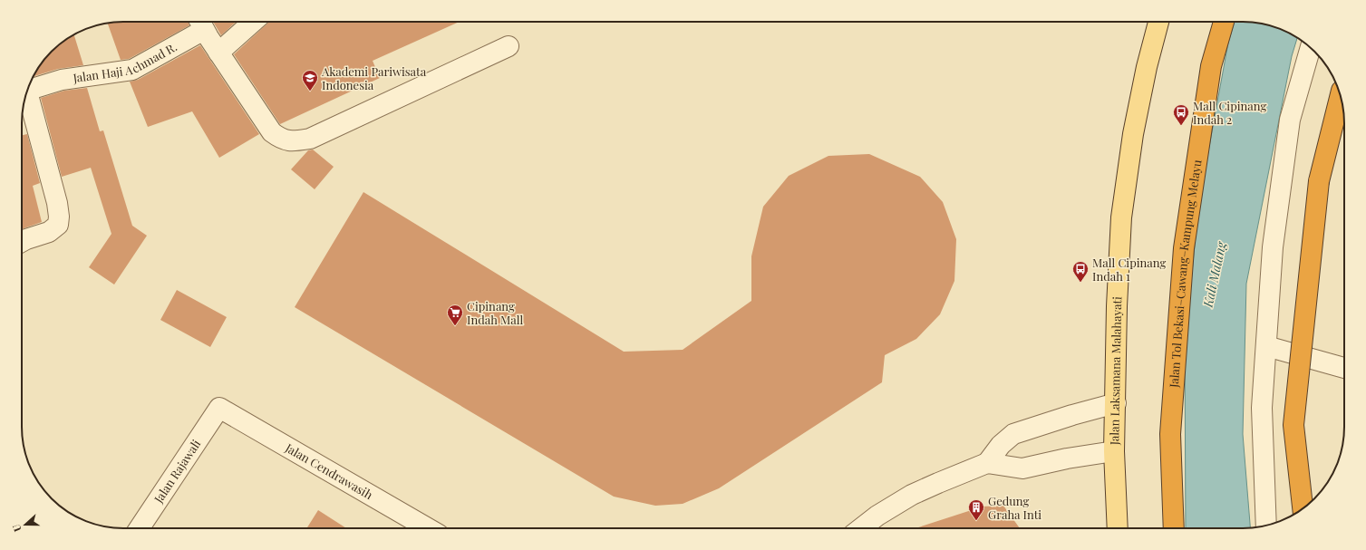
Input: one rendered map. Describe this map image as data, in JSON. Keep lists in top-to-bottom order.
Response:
{
  "streets": {
    "highway": ["Jalan Tol Bekasi–Cawang–Kampung Melayu"],
    "main road": ["Jalan Laksamana Malahayati"],
    "street": ["Jalan Haji Achmad R.", "Jalan Rajawali", "Jalan Cendrawasih"]
  },
  "crossings": [
    ["Jalan Rajawali", "Jalan Cendrawasih"]
  ],
  "water": ["Kali Malang"],
  "places": {
    "school or university": ["Akademi Pariwisata Indonesia"],
    "bus stop": ["Mall Cipinang Indah 2", "Mall Cipinang Indah 1"],
    "supermarket": ["Cipinang Indah Mall"],
    "building": ["Gedung Graha Inti"]
  },
  "north": "left"
}
